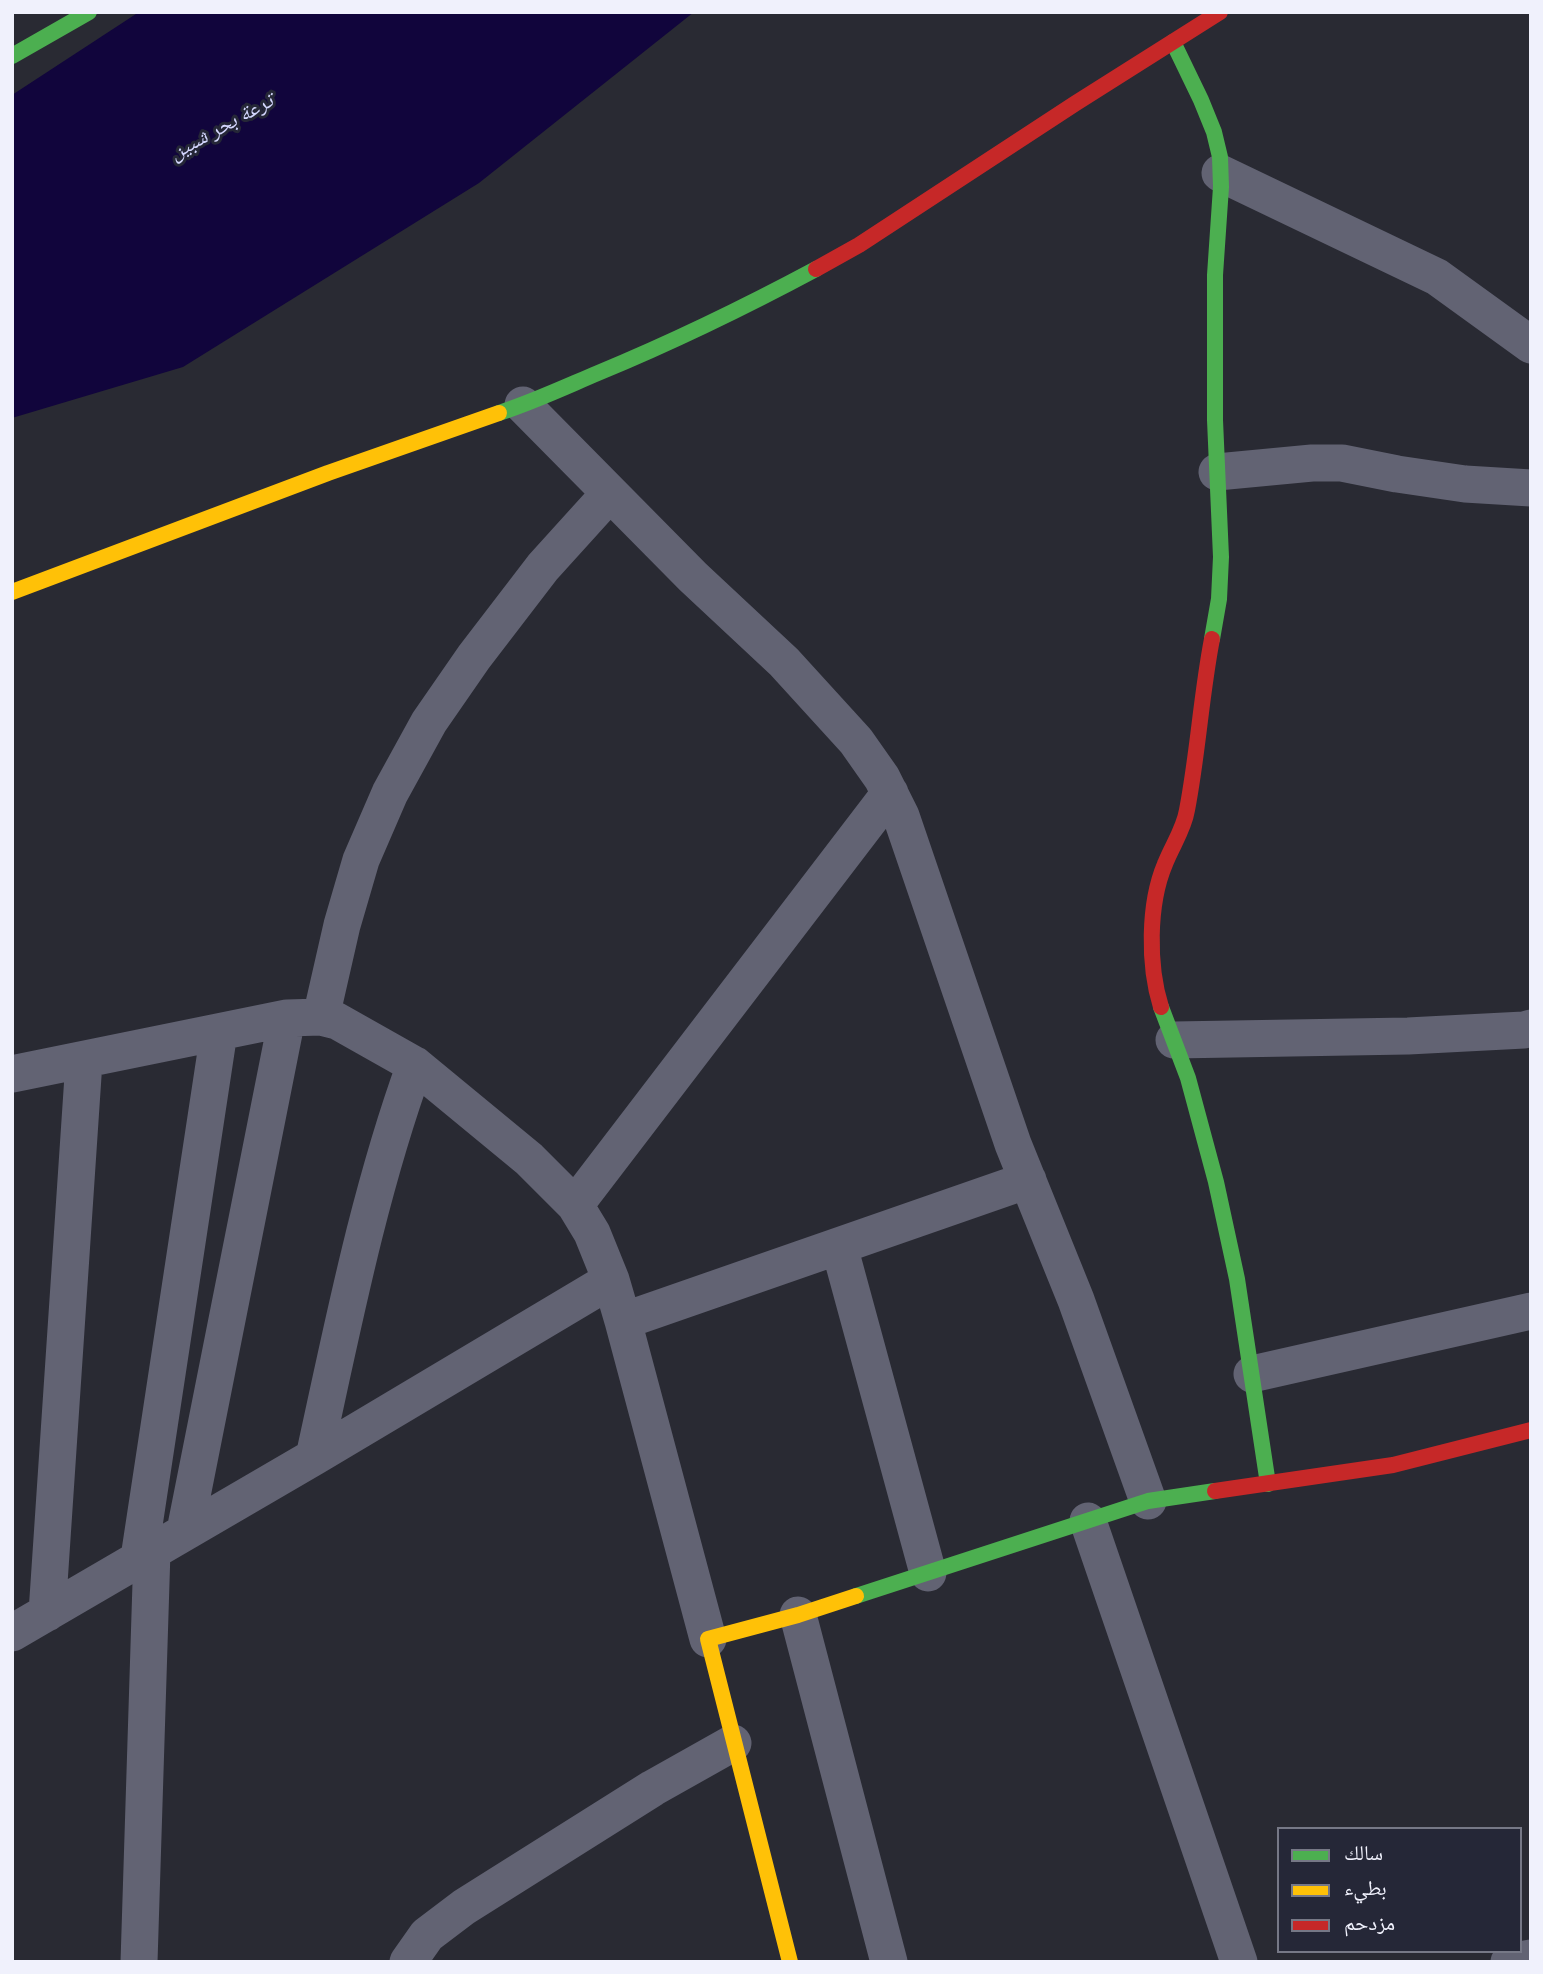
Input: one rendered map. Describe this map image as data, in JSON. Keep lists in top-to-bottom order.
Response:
{
  "water": ["ترعة بحر شبين"],
  "legend": ["سالك", "بطيء", "مزدحم"]
}
